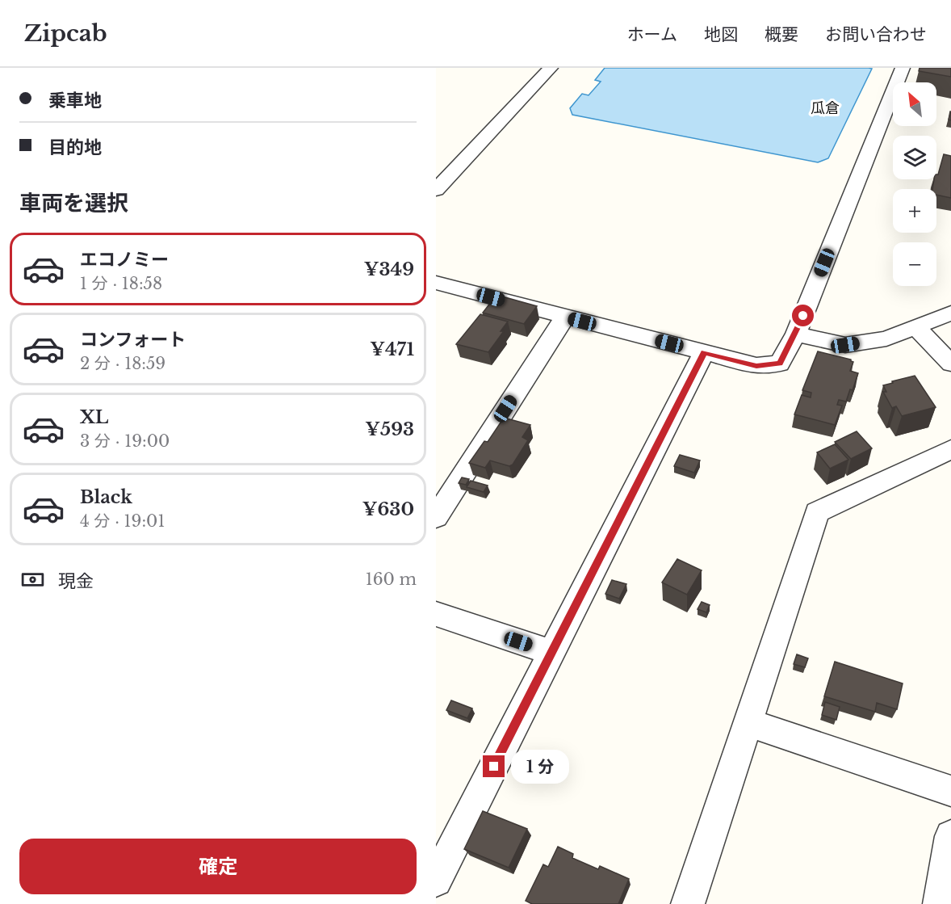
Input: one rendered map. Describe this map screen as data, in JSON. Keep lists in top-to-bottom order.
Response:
{
  "districts": ["瓜倉"],
  "north": "top left",
  "page": {
    "header": "Zipcab",
    "nav": [
      "ホーム",
      "地図",
      "概要",
      "お問い合わせ"
    ],
    "banner": ["乗車地", "目的地"],
    "map_buttons": ["+", "−"],
    "heading": "車両を選択",
    "list": [
      {
        "name": "エコノミー",
        "note": "1 分 · 18:58",
        "value": "¥349"
      },
      {
        "name": "コンフォート",
        "note": "2 分 · 18:59",
        "value": "¥471"
      },
      {
        "name": "XL",
        "note": "3 分 · 19:00",
        "value": "¥593"
      },
      {
        "name": "Black",
        "note": "4 分 · 19:01",
        "value": "¥630"
      }
    ],
    "pay": ["現金", "160 m"],
    "bubble": "1 分",
    "buttons": "確定"
  }
}
